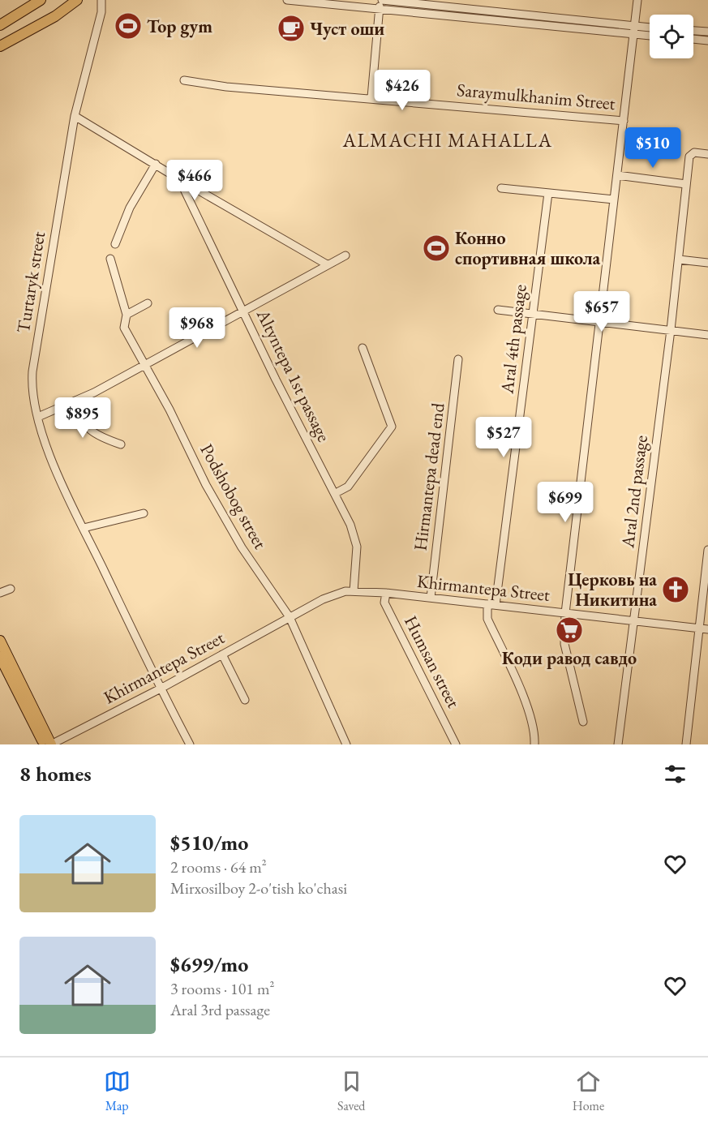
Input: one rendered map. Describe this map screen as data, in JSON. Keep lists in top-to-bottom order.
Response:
{
  "streets": {
    "street": [
      "Saraymulkhanim Street",
      "Turtaryk street",
      "Aral 4th passage",
      "Altyntepa 1st passage",
      "Hirmantepa dead end",
      "Aral 2nd passage",
      "Podshobog street",
      "Khirmаntepa Street",
      "Humsan street",
      "Khirmantepa Street"
    ]
  },
  "crossings": [
    ["Turtaryk street", "Khirmantepa Street"],
    ["Aral 4th passage", "Khirmаntepa Street"],
    ["Altyntepa 1st passage", "Khirmаntepa Street"],
    ["Hirmantepa dead end", "Khirmаntepa Street"],
    ["Aral 2nd passage", "Khirmаntepa Street"],
    ["Podshobog street", "Khirmаntepa Street"],
    ["Podshobog street", "Khirmantepa Street"],
    ["Khirmаntepa Street", "Humsan street"],
    ["Khirmаntepa Street", "Khirmantepa Street"]
  ],
  "districts": ["ALMACHI MAHALLA"],
  "places": {
    "sports": ["Top gym", "Конно спортивная школа"],
    "cafe": ["Чуст оши"],
    "church": ["Церковь на Никитина"],
    "supermarket": ["Коди равод савдо"]
  },
  "page": {
    "price": [
      "$426",
      "$510",
      "$466",
      "$657",
      "$968",
      "$895",
      "$527",
      "$699"
    ],
    "heading": "8 homes",
    "list": [
      {
        "name": "$510/mo",
        "note": "2 rooms · 64 m² · Mirxosilboy 2-o'tish ko'chasi"
      },
      {
        "name": "$699/mo",
        "note": "3 rooms · 101 m² · Aral 3rd passage"
      }
    ],
    "tabs": ["Map", "Saved", "Home"]
  }
}
